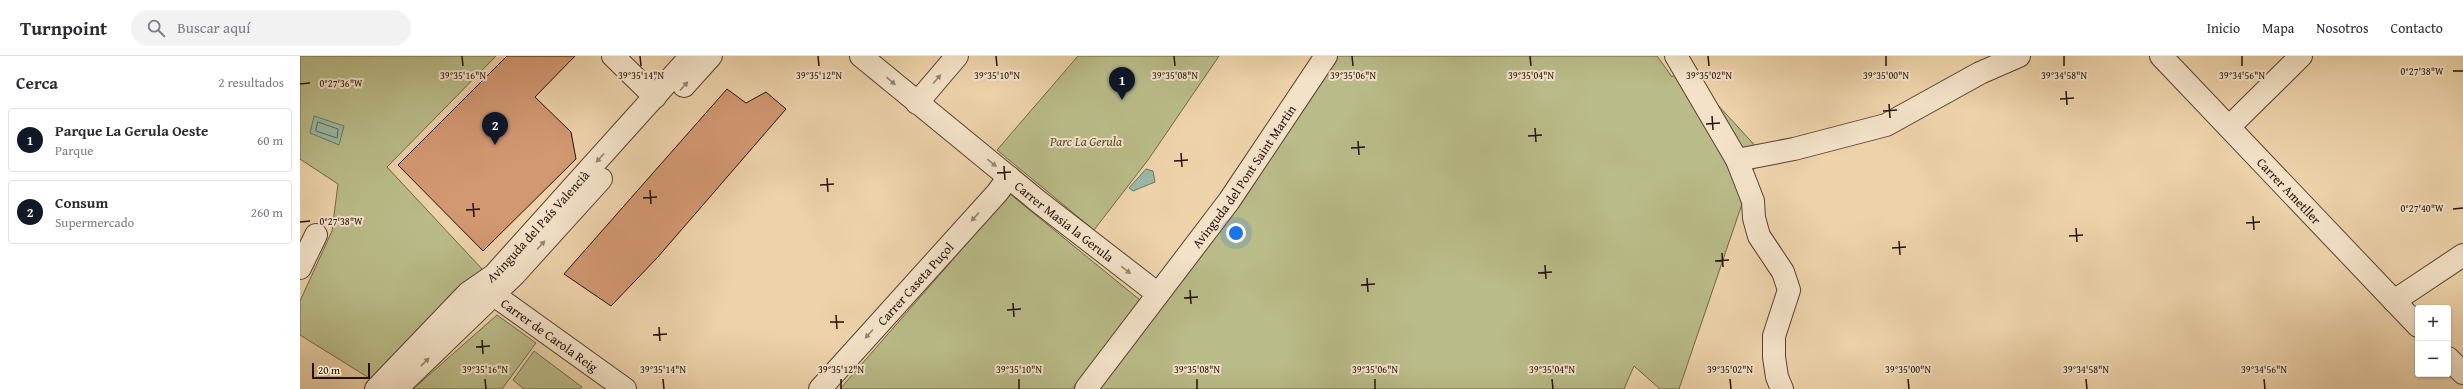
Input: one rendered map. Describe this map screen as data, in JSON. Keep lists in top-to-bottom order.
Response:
{
  "streets": {
    "street": [
      "Avinguda del Pont Saint Martin",
      "Carrer Ametller",
      "Carrer Masia la Gerula",
      "Avinguda del País Valencià",
      "Carrer Caseta Puçol",
      "Carrer de Carola Reig"
    ]
  },
  "crossings": [
    ["Avinguda del Pont Saint Martin", "Carrer Masia la Gerula"],
    ["Carrer Masia la Gerula", "Carrer Caseta Puçol"],
    ["Avinguda del País Valencià", "Carrer de Carola Reig"]
  ],
  "one_way": ["Carrer Masia la Gerula", "Carrer Caseta Puçol"],
  "parks": ["Parc La Gerula"],
  "scale_bar": "20 m",
  "page": {
    "header": "Turnpoint",
    "search": "Buscar aquí",
    "nav": [
      "Inicio",
      "Mapa",
      "Nosotros",
      "Contacto"
    ],
    "heading": ["Cerca", "2 resultados"],
    "pins": ["1", "2"],
    "list": [
      {
        "mark": "1",
        "name": "Parque La Gerula Oeste",
        "note": "Parque",
        "value": "60 m"
      },
      {
        "mark": "2",
        "name": "Consum",
        "note": "Supermercado",
        "value": "260 m"
      }
    ],
    "map_buttons": ["+", "−"],
    "scale": "20 m"
  },
  "coordinates": [
    "0°27'38\"W",
    "39°35'16\"N",
    "39°35'14\"N",
    "39°35'12\"N",
    "39°35'10\"N",
    "39°35'08\"N",
    "39°35'06\"N",
    "39°35'04\"N",
    "39°35'02\"N",
    "39°35'00\"N",
    "39°34'58\"N",
    "39°34'56\"N",
    "0°27'36\"W",
    "0°27'40\"W"
  ]
}
